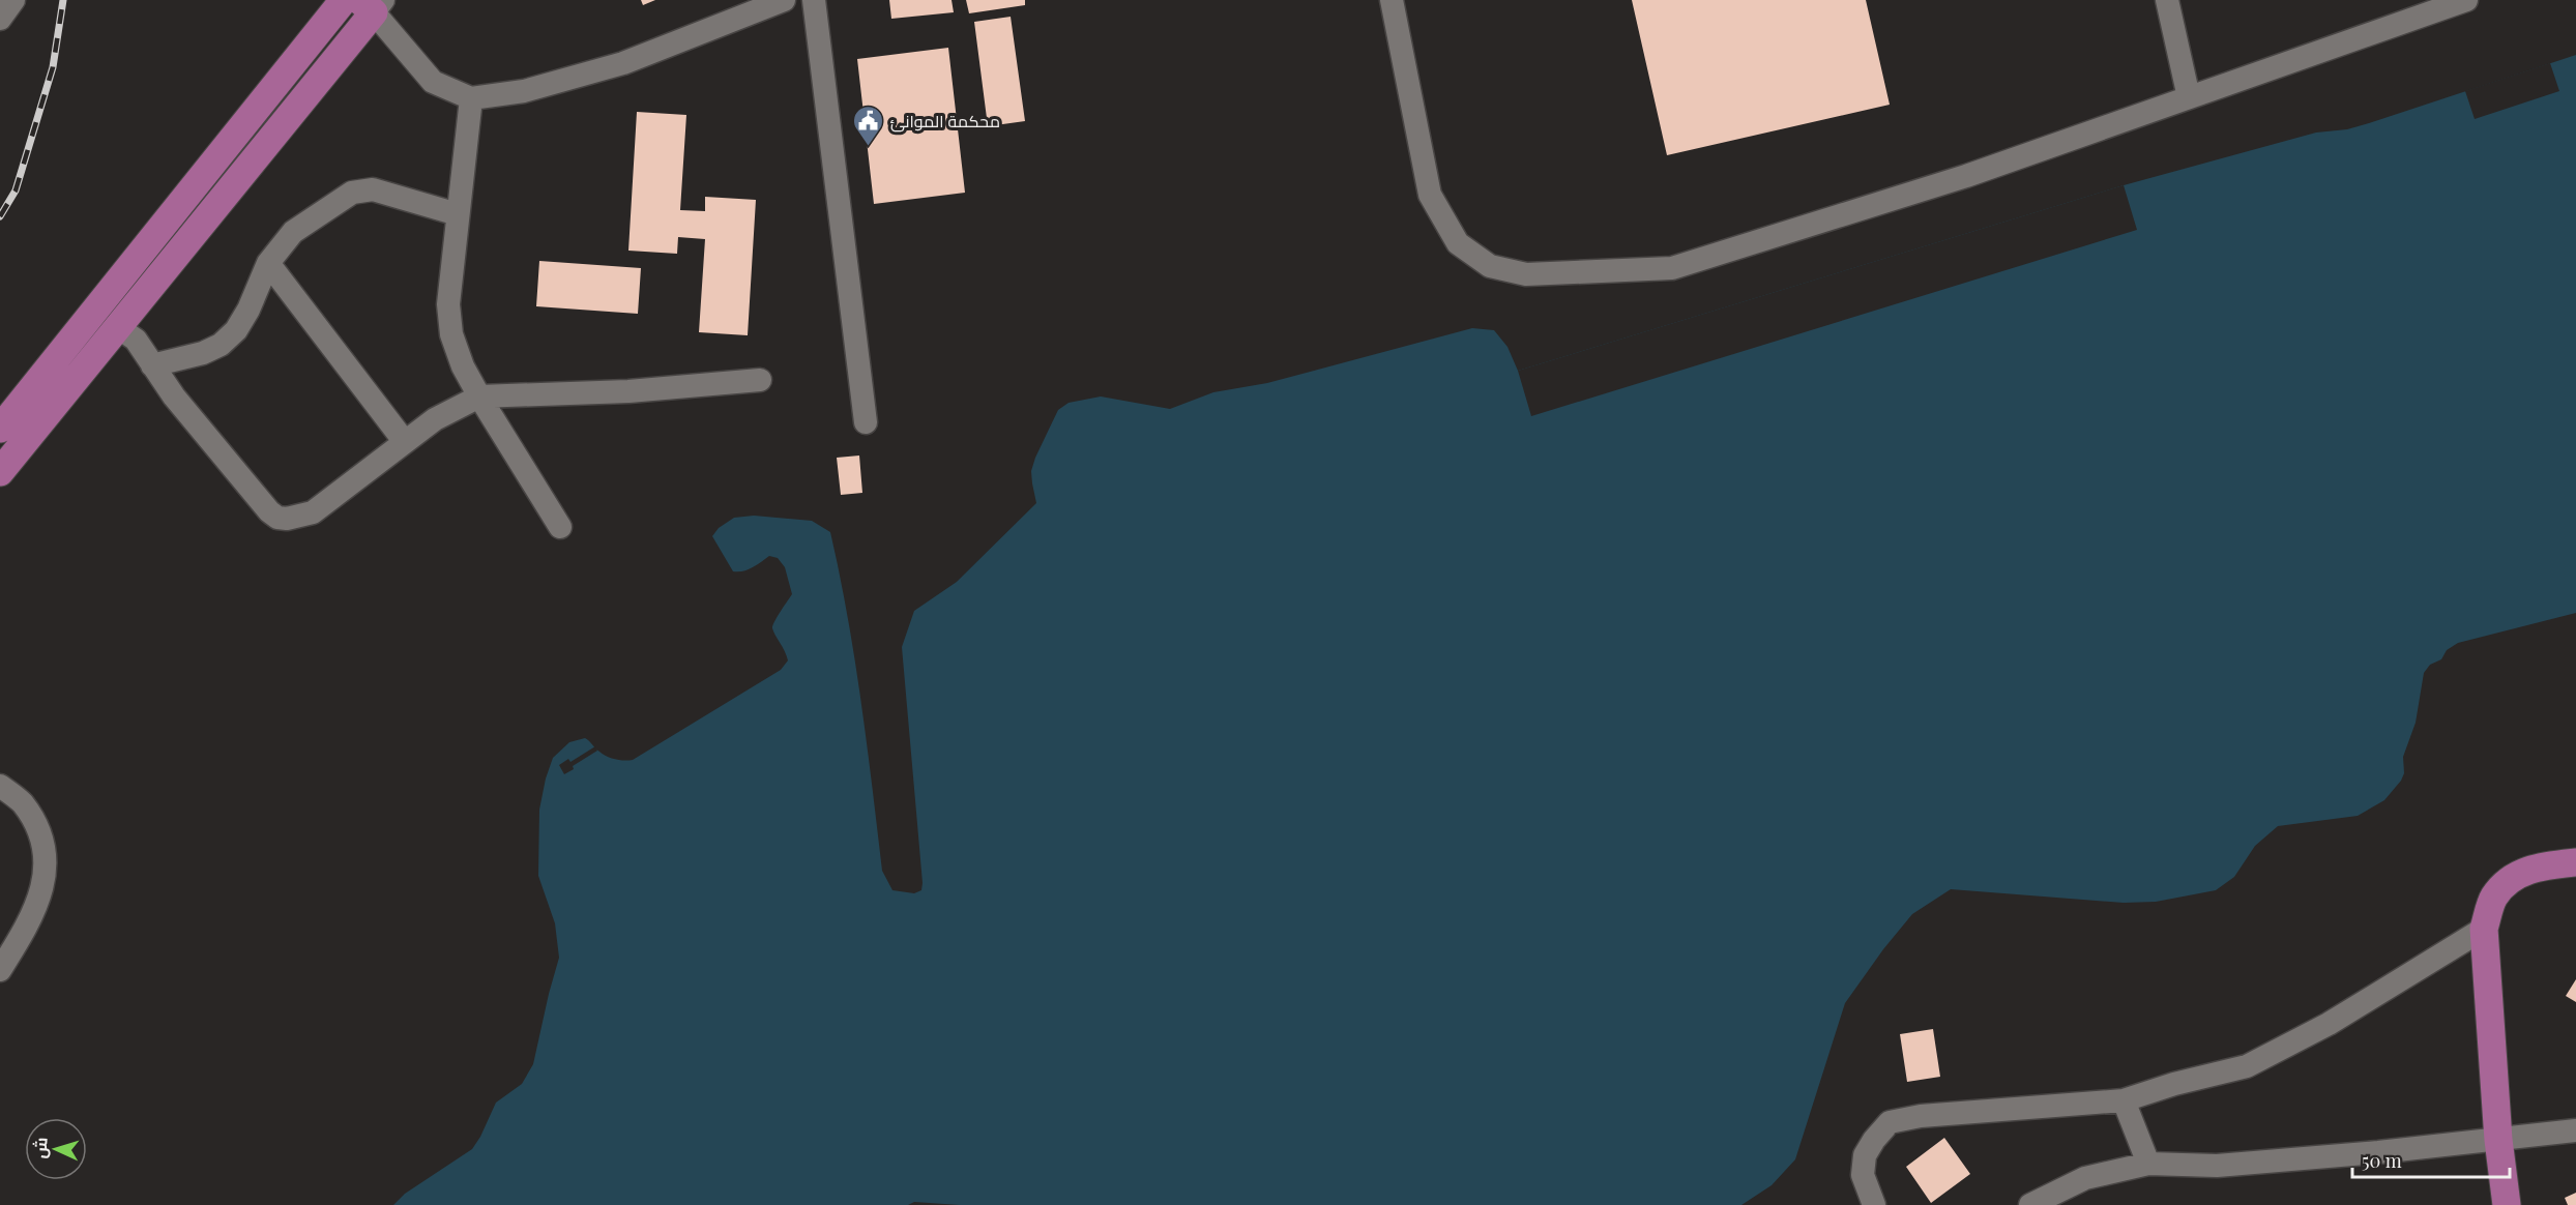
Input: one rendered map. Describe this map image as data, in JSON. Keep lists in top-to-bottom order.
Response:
{
  "places": {
    "public building": ["محكمة الموانئ"]
  },
  "scale_bar": "50 m",
  "north": "left"
}
